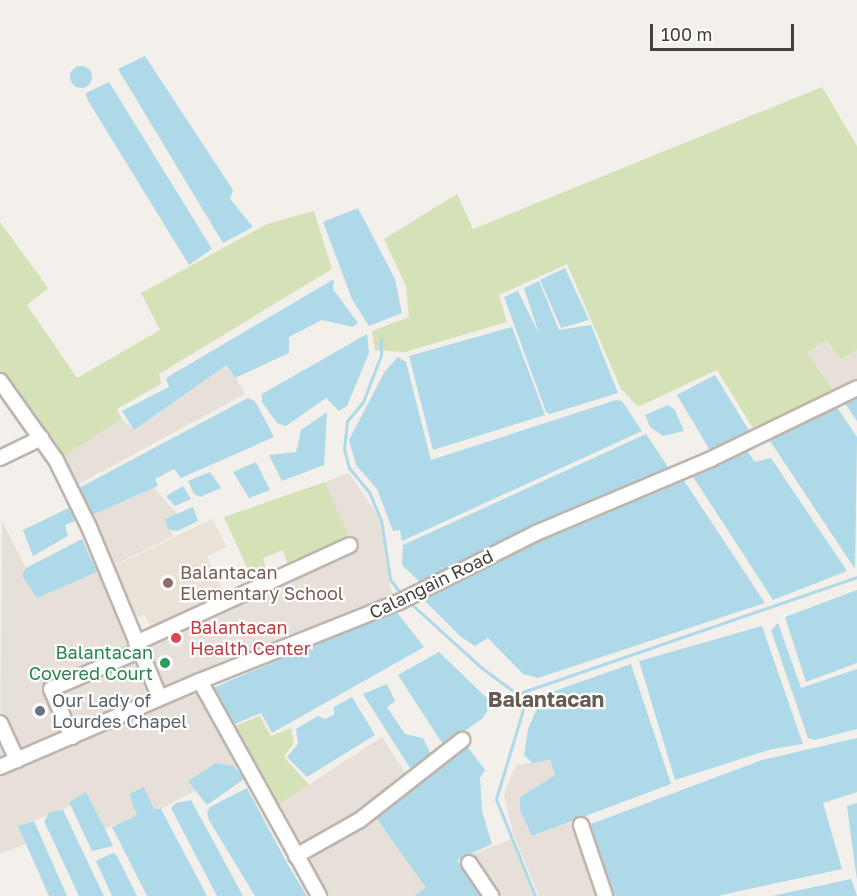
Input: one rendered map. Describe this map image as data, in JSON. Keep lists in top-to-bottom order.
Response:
{
  "streets": {
    "street": ["Calangain Road"]
  },
  "districts": ["Balantacan"],
  "places": [
    "Balantacan Elementary School",
    "Balantacan Health Center",
    "Balantacan Covered Court",
    "Our Lady of Lourdes Chapel"
  ],
  "scale_bar": "100 m"
}
